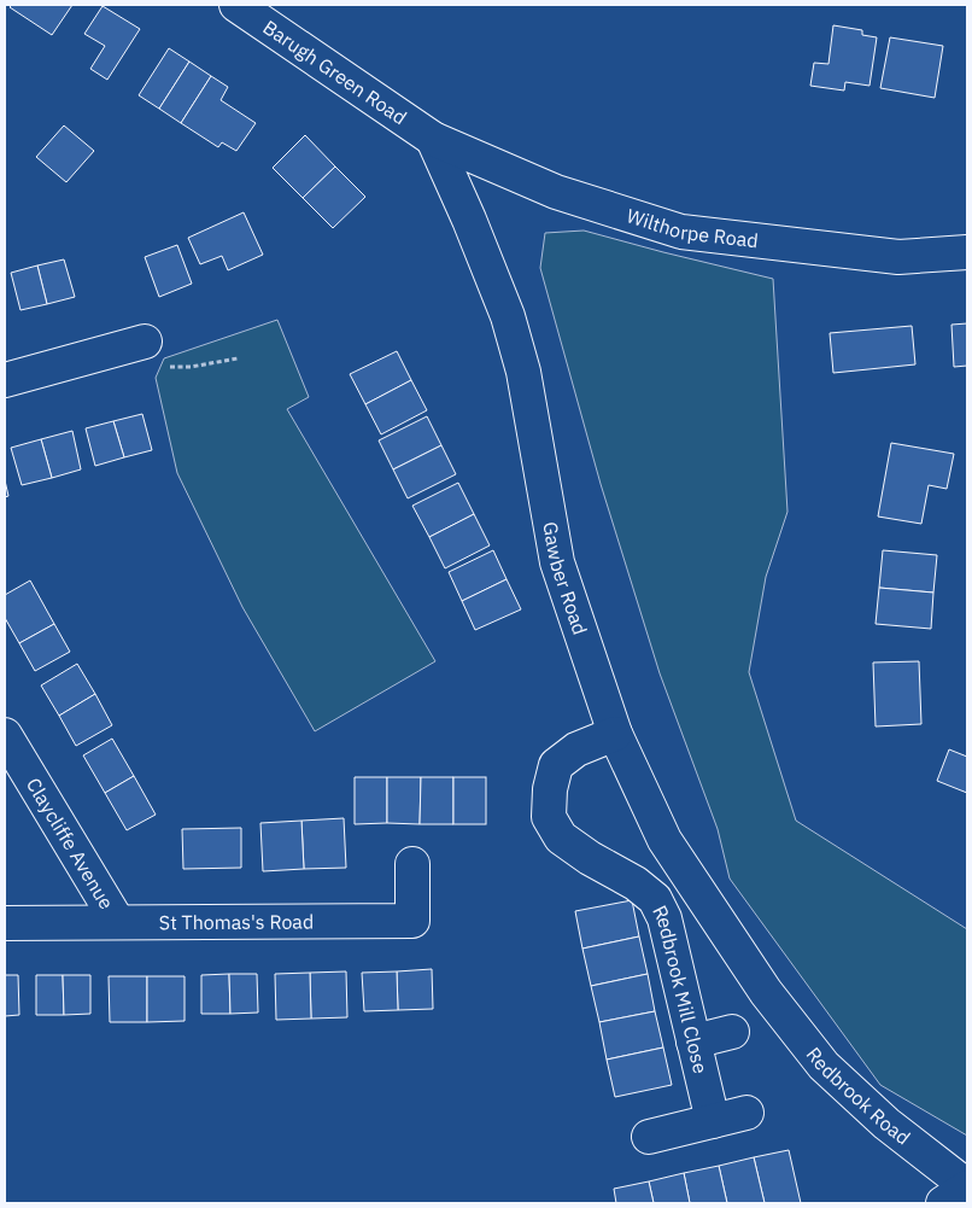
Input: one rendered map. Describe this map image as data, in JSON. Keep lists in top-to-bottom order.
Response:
{
  "streets": {
    "main road": [
      "Barugh Green Road",
      "Wilthorpe Road",
      "Gawber Road",
      "Claycliffe Avenue",
      "St Thomas's Road",
      "Redbrook Mill Close",
      "Redbrook Road"
    ]
  },
  "crossings": [
    ["Barugh Green Road", "Wilthorpe Road"],
    ["Barugh Green Road", "Gawber Road"],
    ["Wilthorpe Road", "Gawber Road"],
    ["Gawber Road", "Redbrook Mill Close"],
    ["Gawber Road", "Redbrook Road"],
    ["Claycliffe Avenue", "St Thomas's Road"]
  ]
}
